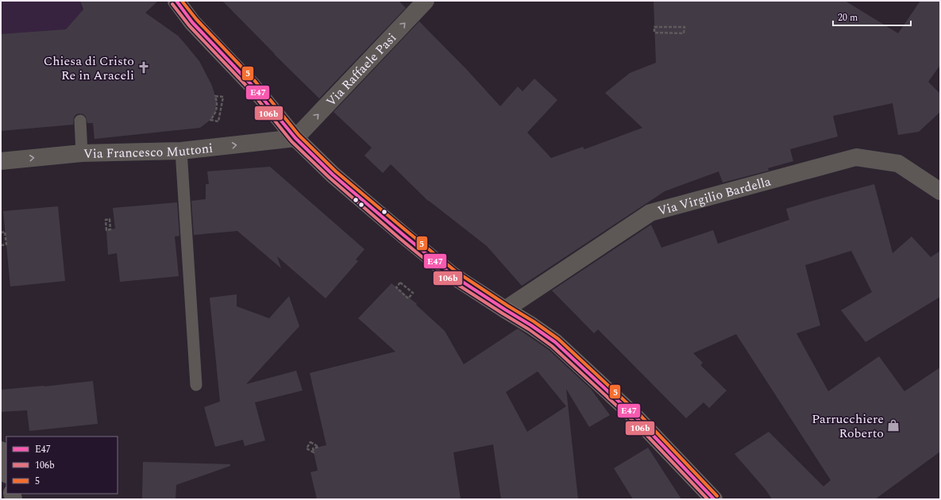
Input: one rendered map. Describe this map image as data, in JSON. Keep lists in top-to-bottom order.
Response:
{
  "streets": {
    "street": ["Via Raffaele Pasi", "Via Francesco Muttoni", "Via Virgilio Bardella"]
  },
  "crossings": [
    ["Via Raffaele Pasi", "Via Francesco Muttoni"]
  ],
  "one_way": ["Via Raffaele Pasi", "Via Francesco Muttoni"],
  "places": {
    "church": ["Chiesa di Cristo Re in Araceli"],
    "shop": ["Parrucchiere Roberto"]
  },
  "lines": ["transit line E47", "transit line 5", "transit line 106b"],
  "legend": ["E47", "106b", "5"],
  "scale_bar": "20 m"
}
